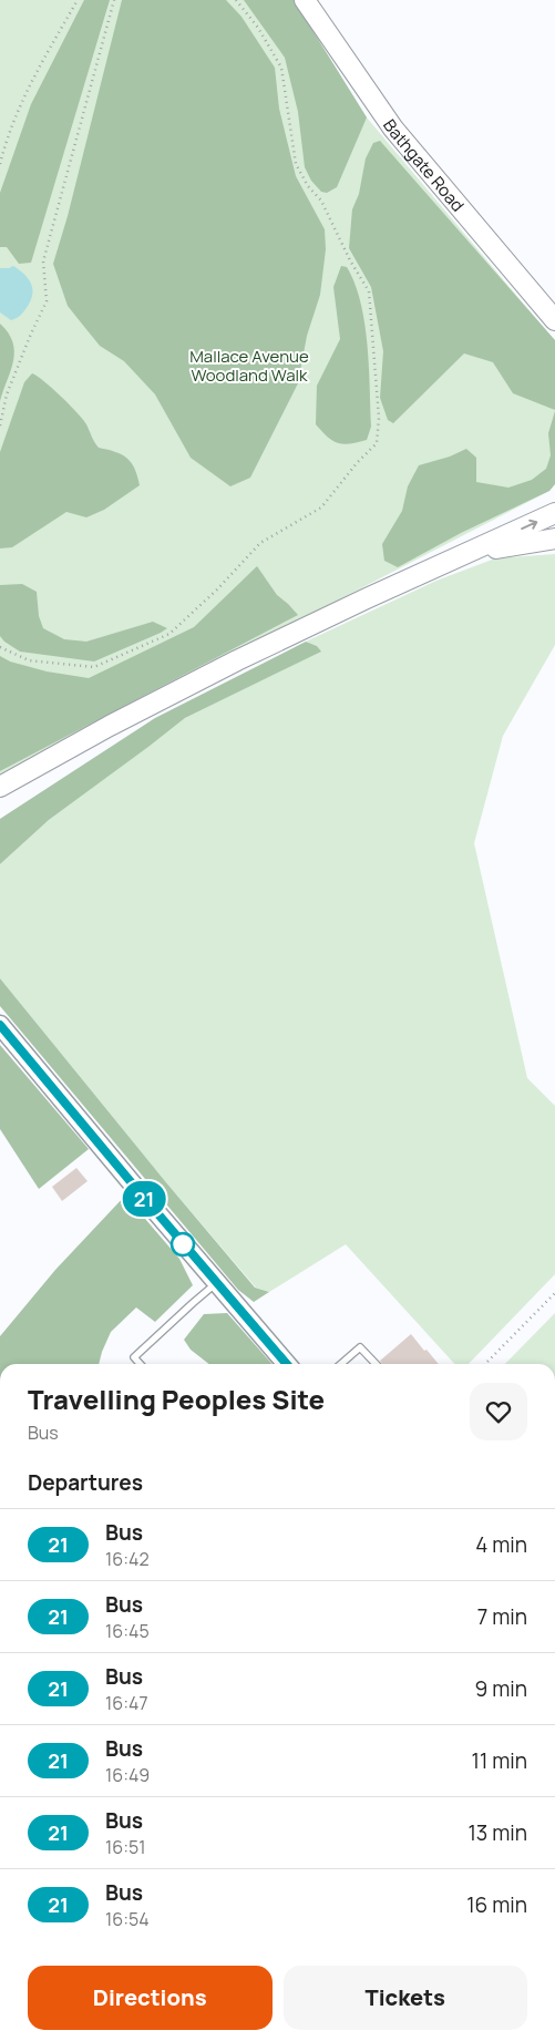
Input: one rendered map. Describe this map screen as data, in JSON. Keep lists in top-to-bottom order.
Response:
{
  "streets": {
    "main road": ["Bathgate Road"]
  },
  "parks": ["Mallace Avenue Woodland Walk"],
  "lines": ["bus line 21"],
  "page": {
    "on_map": "21",
    "heading": [
      ["Travelling Peoples Site", "Bus"],
      "Departures"
    ],
    "list": [
      {
        "mark": "21",
        "name": "Bus",
        "note": "16:42",
        "value": "4 min"
      },
      {
        "mark": "21",
        "name": "Bus",
        "note": "16:45",
        "value": "7 min"
      },
      {
        "mark": "21",
        "name": "Bus",
        "note": "16:47",
        "value": "9 min"
      },
      {
        "mark": "21",
        "name": "Bus",
        "note": "16:49",
        "value": "11 min"
      },
      {
        "mark": "21",
        "name": "Bus",
        "note": "16:51",
        "value": "13 min"
      },
      {
        "mark": "21",
        "name": "Bus",
        "note": "16:54",
        "value": "16 min"
      }
    ],
    "buttons": ["Directions", "Tickets"]
  }
}
